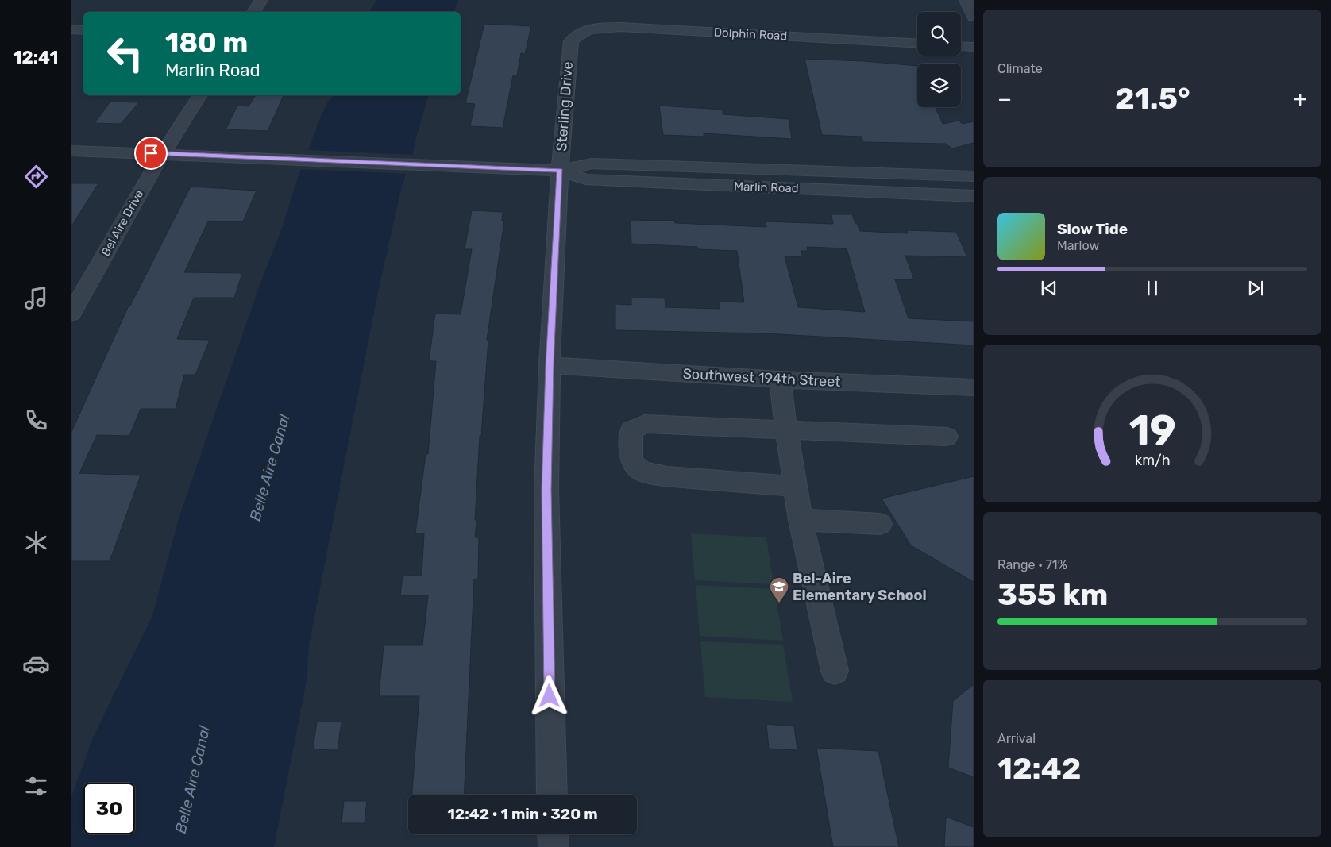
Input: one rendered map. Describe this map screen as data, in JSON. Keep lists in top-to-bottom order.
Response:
{
  "streets": {
    "street": [
      "Dolphin Road",
      "Sterling Drive",
      "Marlin Road",
      "Bel Aire Drive",
      "Southwest 194th Street"
    ]
  },
  "crossings": [
    ["Dolphin Road", "Sterling Drive"],
    ["Sterling Drive", "Marlin Road"],
    ["Sterling Drive", "Southwest 194th Street"],
    ["Marlin Road", "Bel Aire Drive"]
  ],
  "water": ["Belle Aire Canal"],
  "places": {
    "school or university": ["Bel-Aire Elementary School"]
  },
  "page": {
    "tabs": "12:41",
    "tile": [
      "Climate",
      ["Range · 71%", "355 km"],
      ["Arrival", "12:42"]
    ],
    "turn": ["180 m", "Marlin Road"],
    "heat": ["−", "21.5°", "+"],
    "song": ["Slow Tide", "Marlow"],
    "limit": "30",
    "trip": "12:42 · 1 min · 320 m",
    "gauge": ["19", "km/h"]
  }
}
